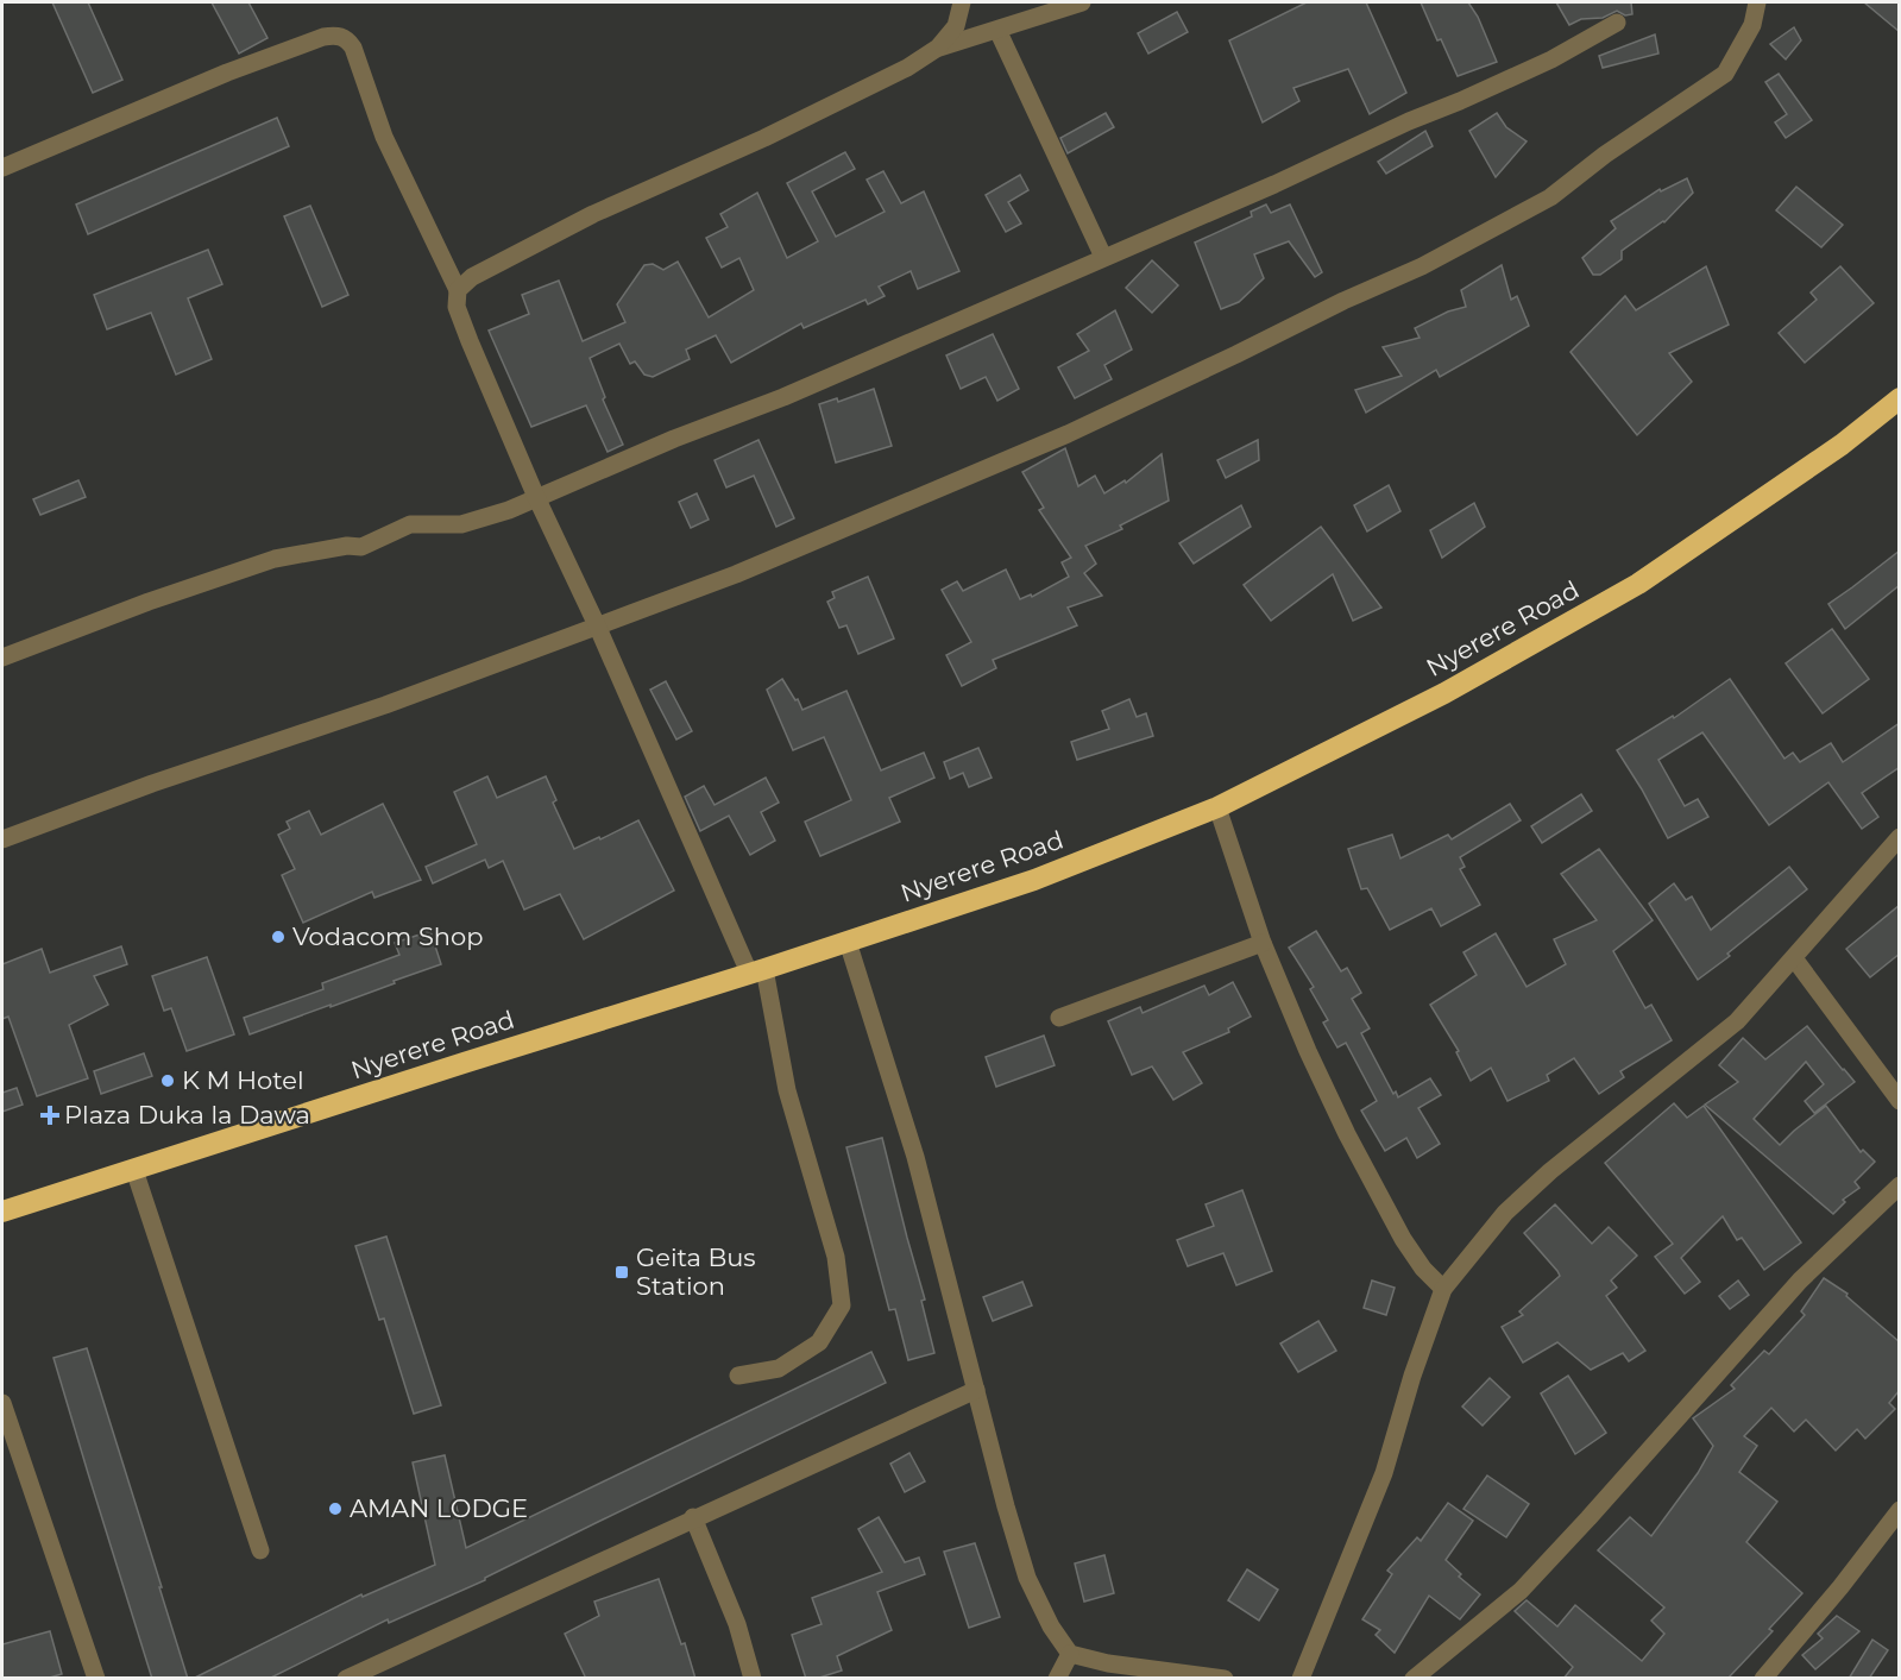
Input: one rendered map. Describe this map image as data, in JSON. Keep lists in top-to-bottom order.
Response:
{
  "streets": {
    "highway": ["Nyerere Road"]
  },
  "places": {
    "other": ["Vodacom Shop", "K M Hotel", "AMAN LODGE"],
    "health": ["Plaza Duka la Dawa"],
    "transit": ["Geita Bus Station"]
  }
}
